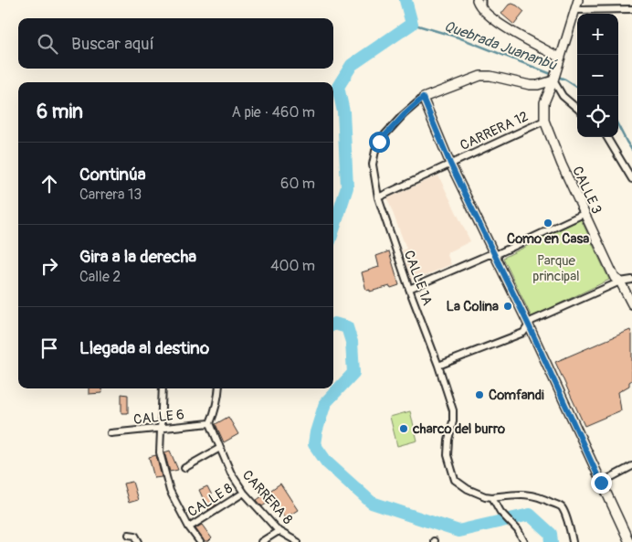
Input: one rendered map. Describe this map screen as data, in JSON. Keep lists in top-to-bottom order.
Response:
{
  "streets": {
    "main road": ["CALLE 3"],
    "street": [
      "CARRERA 12",
      "CALLE 1A",
      "CALLE 6",
      "CARRERA 8",
      "CALLE 8"
    ]
  },
  "crossings": [
    ["CARRERA 12", "CALLE 3"],
    ["CARRERA 12", "CALLE 1A"],
    ["CALLE 6", "CARRERA 8"],
    ["CARRERA 8", "CALLE 8"]
  ],
  "water": ["Quebrada Juananbú"],
  "parks": ["Parque principal"],
  "places": [
    "Como en Casa",
    "La Colina",
    "Comfandi",
    "charco del burro"
  ],
  "page": {
    "map_buttons": ["+", "−"],
    "search": "Buscar aquí",
    "heading": ["6 min", "A pie · 460 m"],
    "list": [
      ["Continúa", "Carrera 13", "60 m"],
      ["Gira a la derecha", "Calle 2", "400 m"],
      "Llegada al destino"
    ]
  }
}
